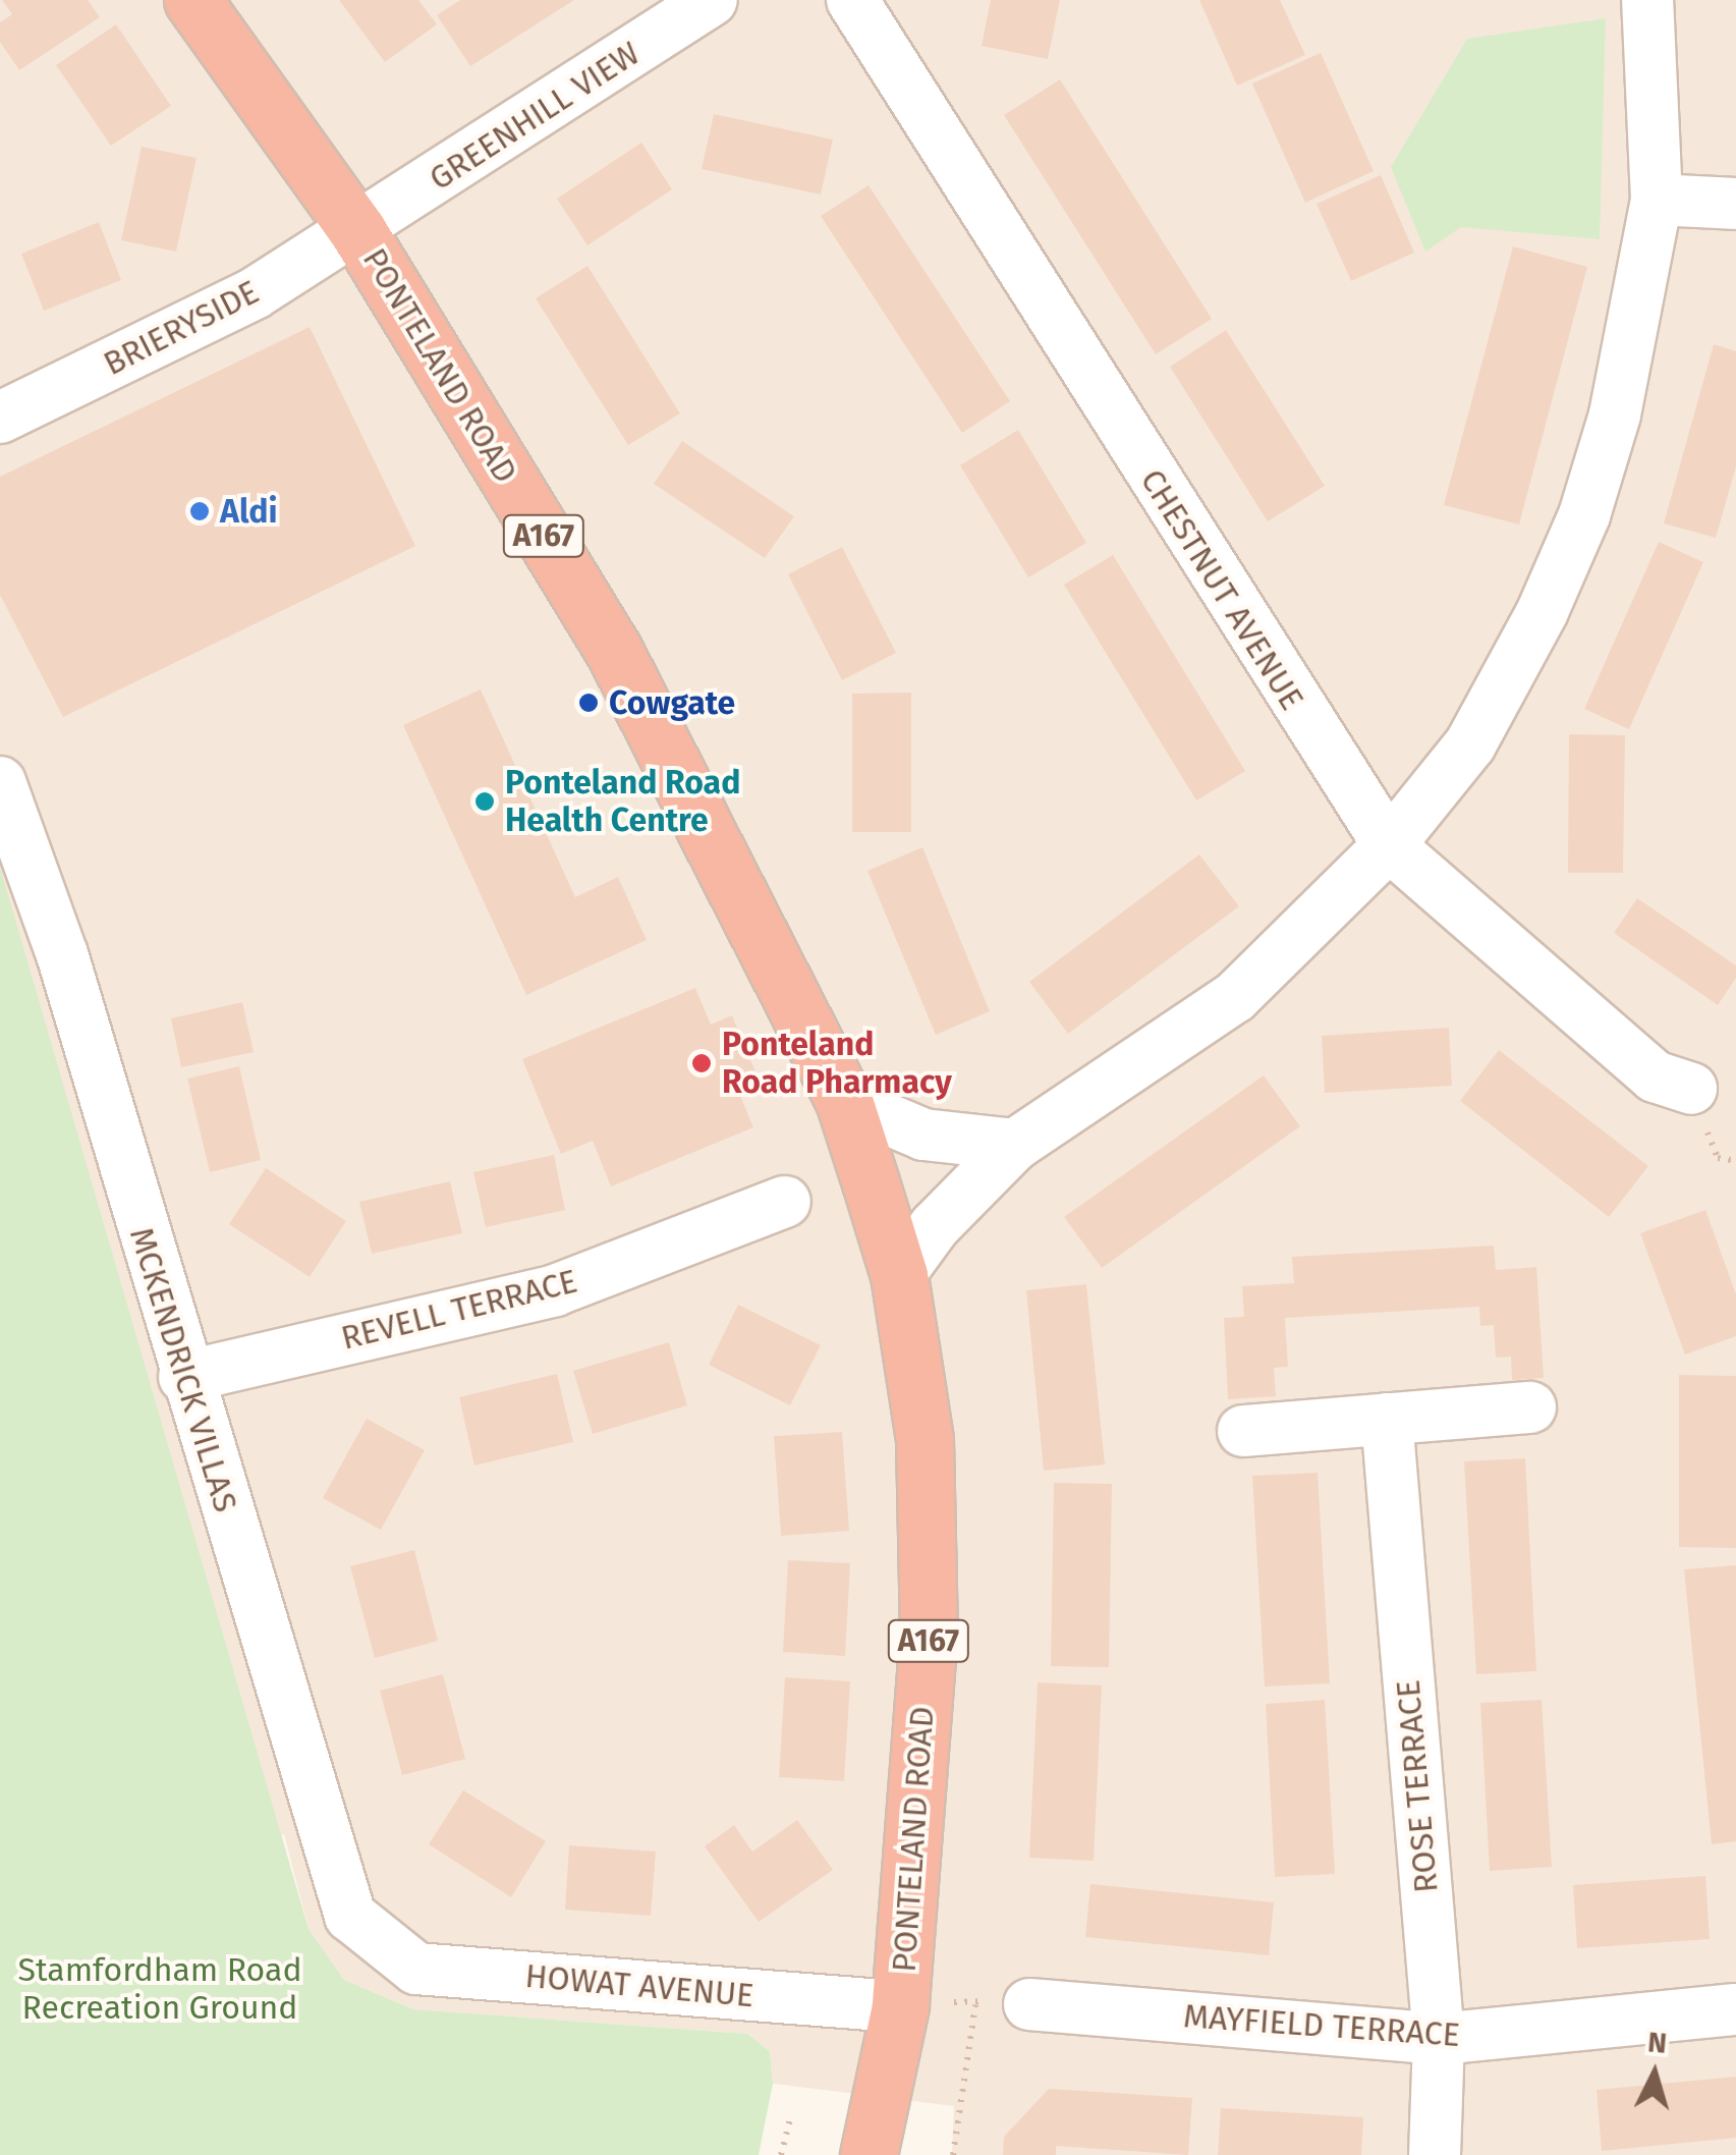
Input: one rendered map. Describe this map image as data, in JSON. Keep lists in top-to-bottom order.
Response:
{
  "streets": {
    "highway": ["PONTELAND ROAD", "A167"],
    "street": [
      "GREENHILL VIEW",
      "BRIERYSIDE",
      "CHESTNUT AVENUE",
      "REVELL TERRACE",
      "MCKENDRICK VILLAS",
      "ROSE TERRACE",
      "HOWAT AVENUE",
      "MAYFIELD TERRACE"
    ]
  },
  "crossings": [
    ["GREENHILL VIEW", "BRIERYSIDE"],
    ["GREENHILL VIEW", "PONTELAND ROAD"],
    ["BRIERYSIDE", "PONTELAND ROAD"],
    ["PONTELAND ROAD", "HOWAT AVENUE"],
    ["REVELL TERRACE", "MCKENDRICK VILLAS"],
    ["MCKENDRICK VILLAS", "HOWAT AVENUE"],
    ["ROSE TERRACE", "MAYFIELD TERRACE"]
  ],
  "parks": ["Stamfordham Road Recreation Ground"],
  "places": [
    "Aldi",
    "Cowgate",
    "Ponteland Road Health Centre",
    "Ponteland Road Pharmacy"
  ],
  "north": "top"
}
